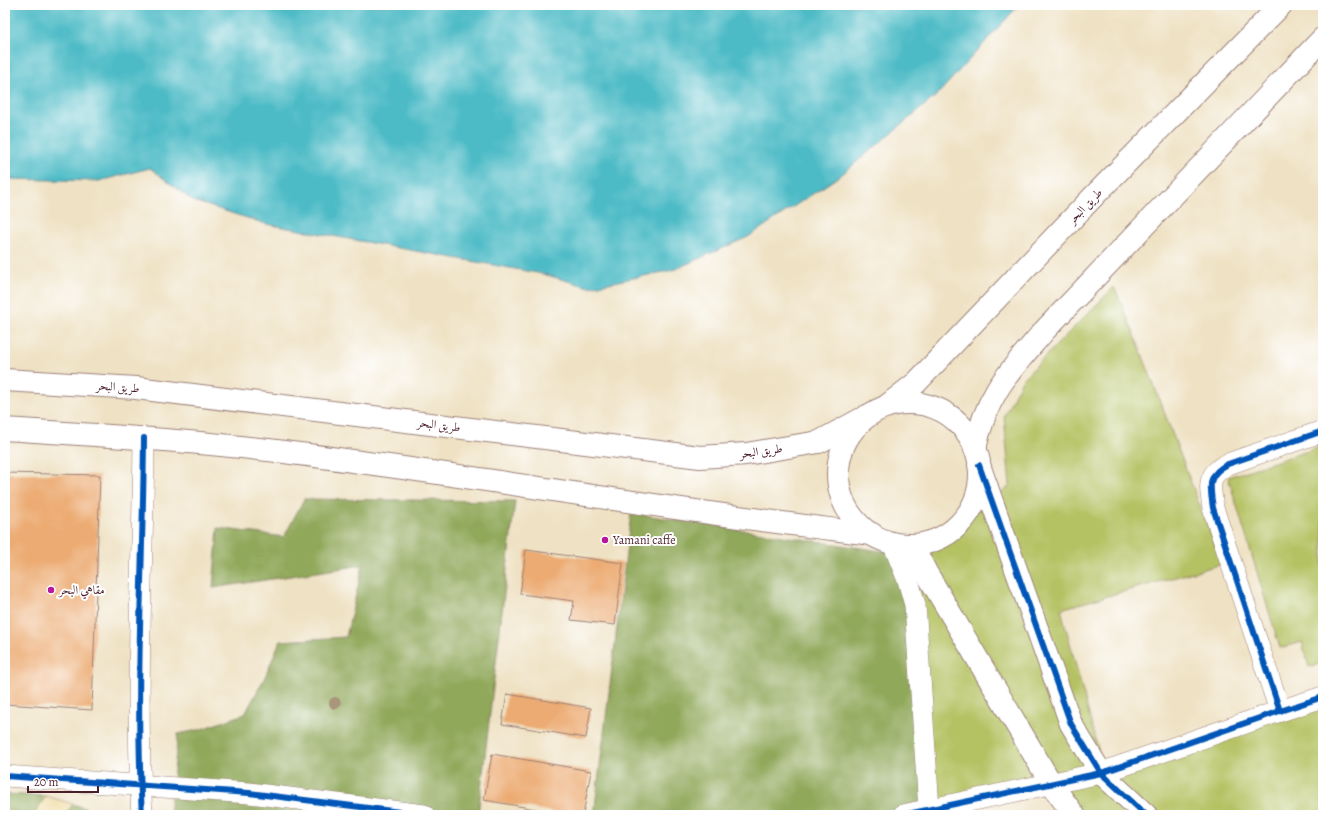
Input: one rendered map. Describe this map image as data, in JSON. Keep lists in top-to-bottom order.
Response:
{
  "streets": {
    "main road": ["طريق البحر"]
  },
  "places": ["Yamani caffe", "مقاهي البحر"],
  "scale_bar": "20 m"
}
